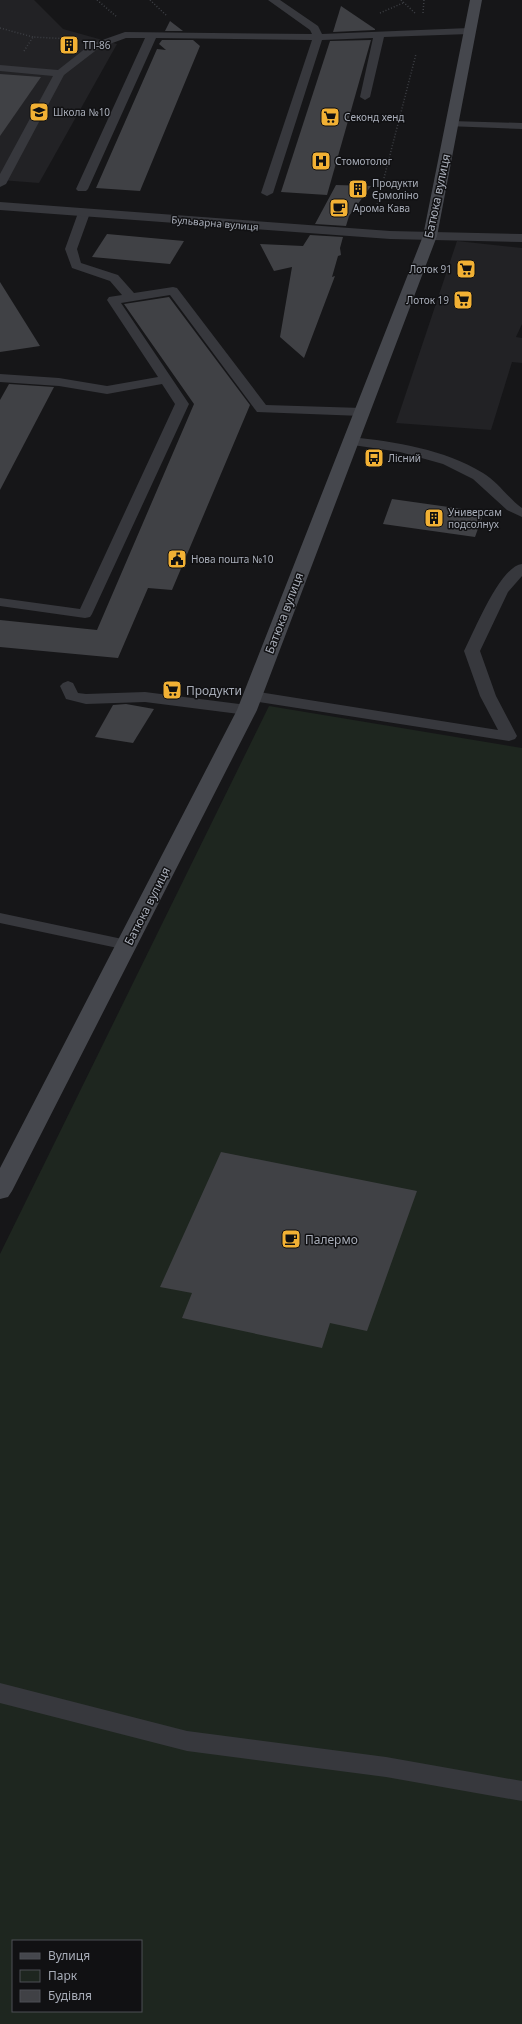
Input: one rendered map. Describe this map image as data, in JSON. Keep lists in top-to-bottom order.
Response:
{
  "streets": {
    "street": ["Батюка вулиця", "Бульварна вулиця"]
  },
  "crossings": [
    ["Батюка вулиця", "Бульварна вулиця"]
  ],
  "places": {
    "building": ["ТП-86", "Продукти Єрмоліно", "Универсам подсолнух"],
    "school or university": ["Школа №10"],
    "supermarket": [
      "Секонд хенд",
      "Лоток 91",
      "Лоток 19",
      "Продукти"
    ],
    "hospital": ["Стомотолог"],
    "cafe": ["Арома Кава", "Палермо"],
    "bus stop": ["Лісний"],
    "public building": ["Нова пошта №10"]
  },
  "legend": ["Вулиця", "Парк", "Будівля"]
}
